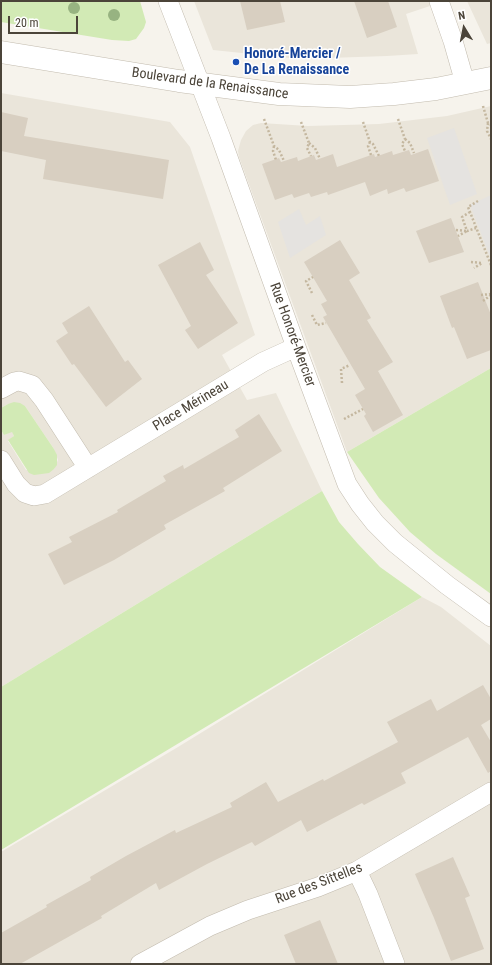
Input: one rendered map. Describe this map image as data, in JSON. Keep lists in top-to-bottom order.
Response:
{
  "streets": {
    "street": [
      "Boulevard de la Renaissance",
      "Rue Honoré-Mercier",
      "Place Mérineau",
      "Rue des Sittelles"
    ]
  },
  "crossings": [
    ["Boulevard de la Renaissance", "Rue Honoré-Mercier"],
    ["Rue Honoré-Mercier", "Place Mérineau"]
  ],
  "places": ["Honoré-Mercier / De La Renaissance"],
  "scale_bar": "20 m",
  "north": "top"
}
